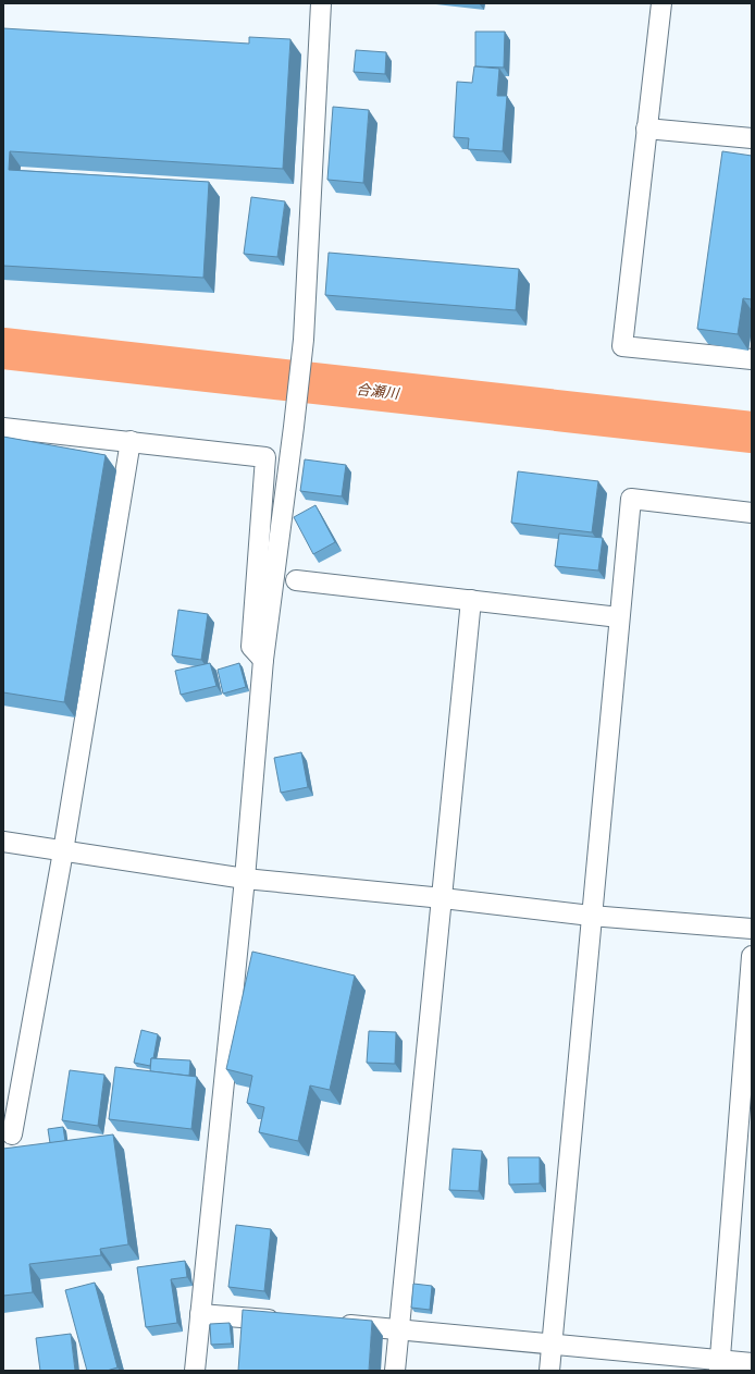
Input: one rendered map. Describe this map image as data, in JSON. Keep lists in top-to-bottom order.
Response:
{
  "water": ["合瀬川"]
}
